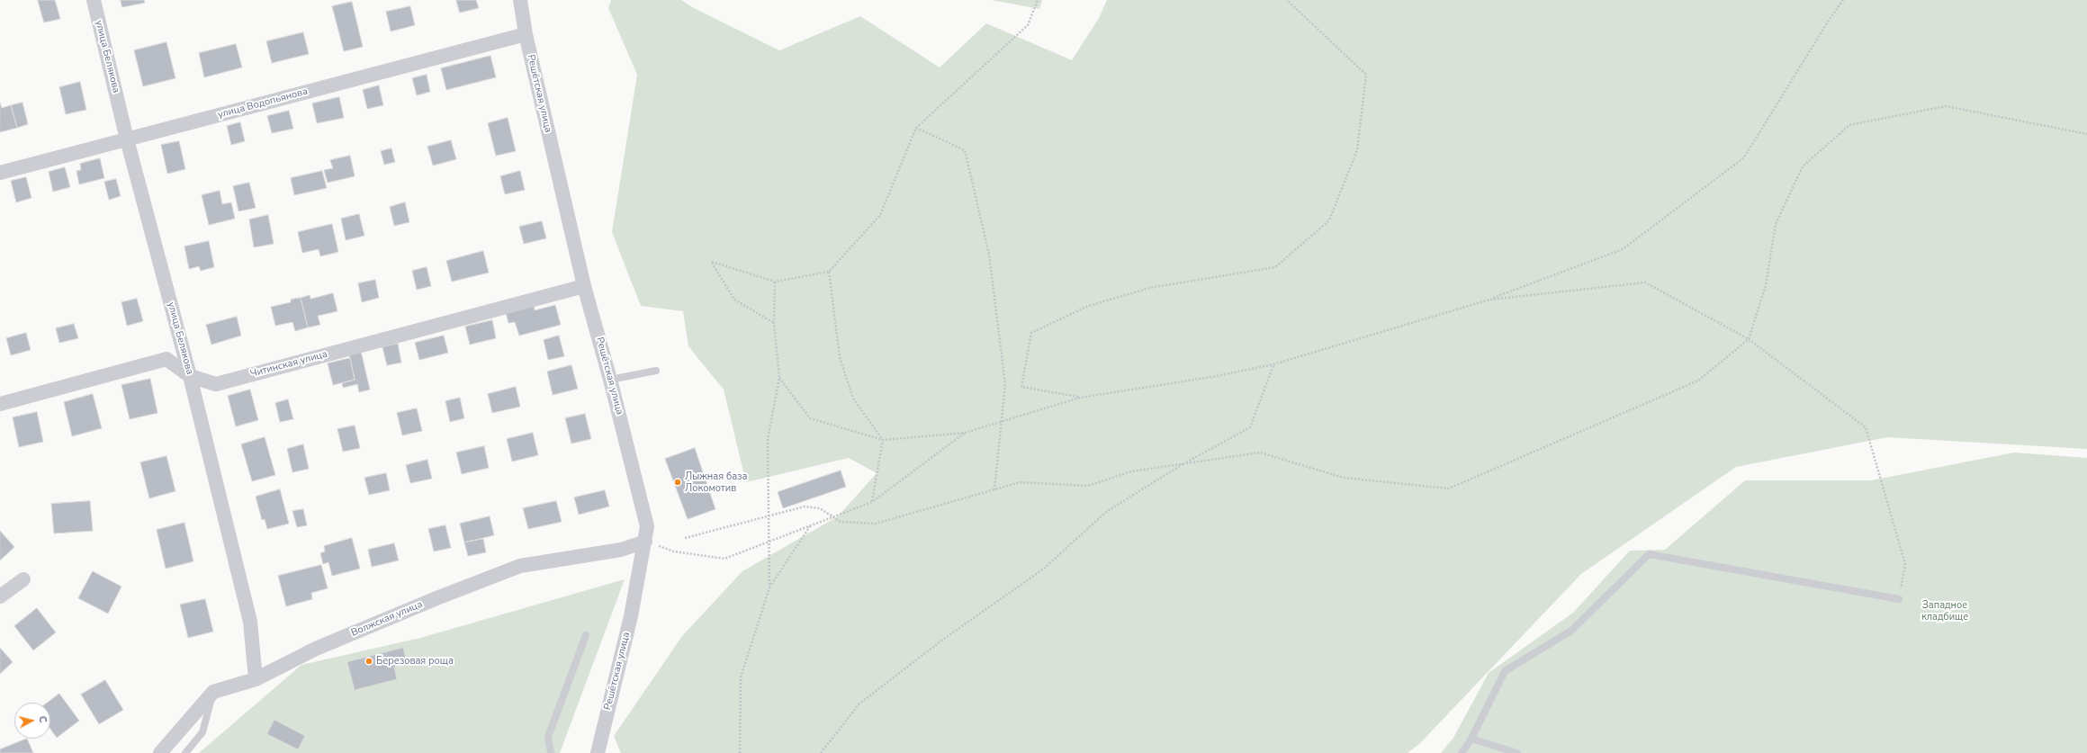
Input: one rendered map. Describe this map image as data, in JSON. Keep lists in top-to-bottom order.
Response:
{
  "streets": {
    "street": [
      "улица Белякова",
      "Решётская улица",
      "улица Водопьянова",
      "Читинская улица",
      "Волжская улица"
    ]
  },
  "crossings": [
    ["улица Белякова", "улица Водопьянова"],
    ["улица Белякова", "Читинская улица"],
    ["улица Белякова", "Волжская улица"],
    ["Решётская улица", "улица Водопьянова"],
    ["Решётская улица", "Читинская улица"],
    ["Решётская улица", "Волжская улица"]
  ],
  "parks": ["Западное кладбище"],
  "places": ["Лыжная база Локомотив", "Березовая роща"],
  "north": "right"
}
